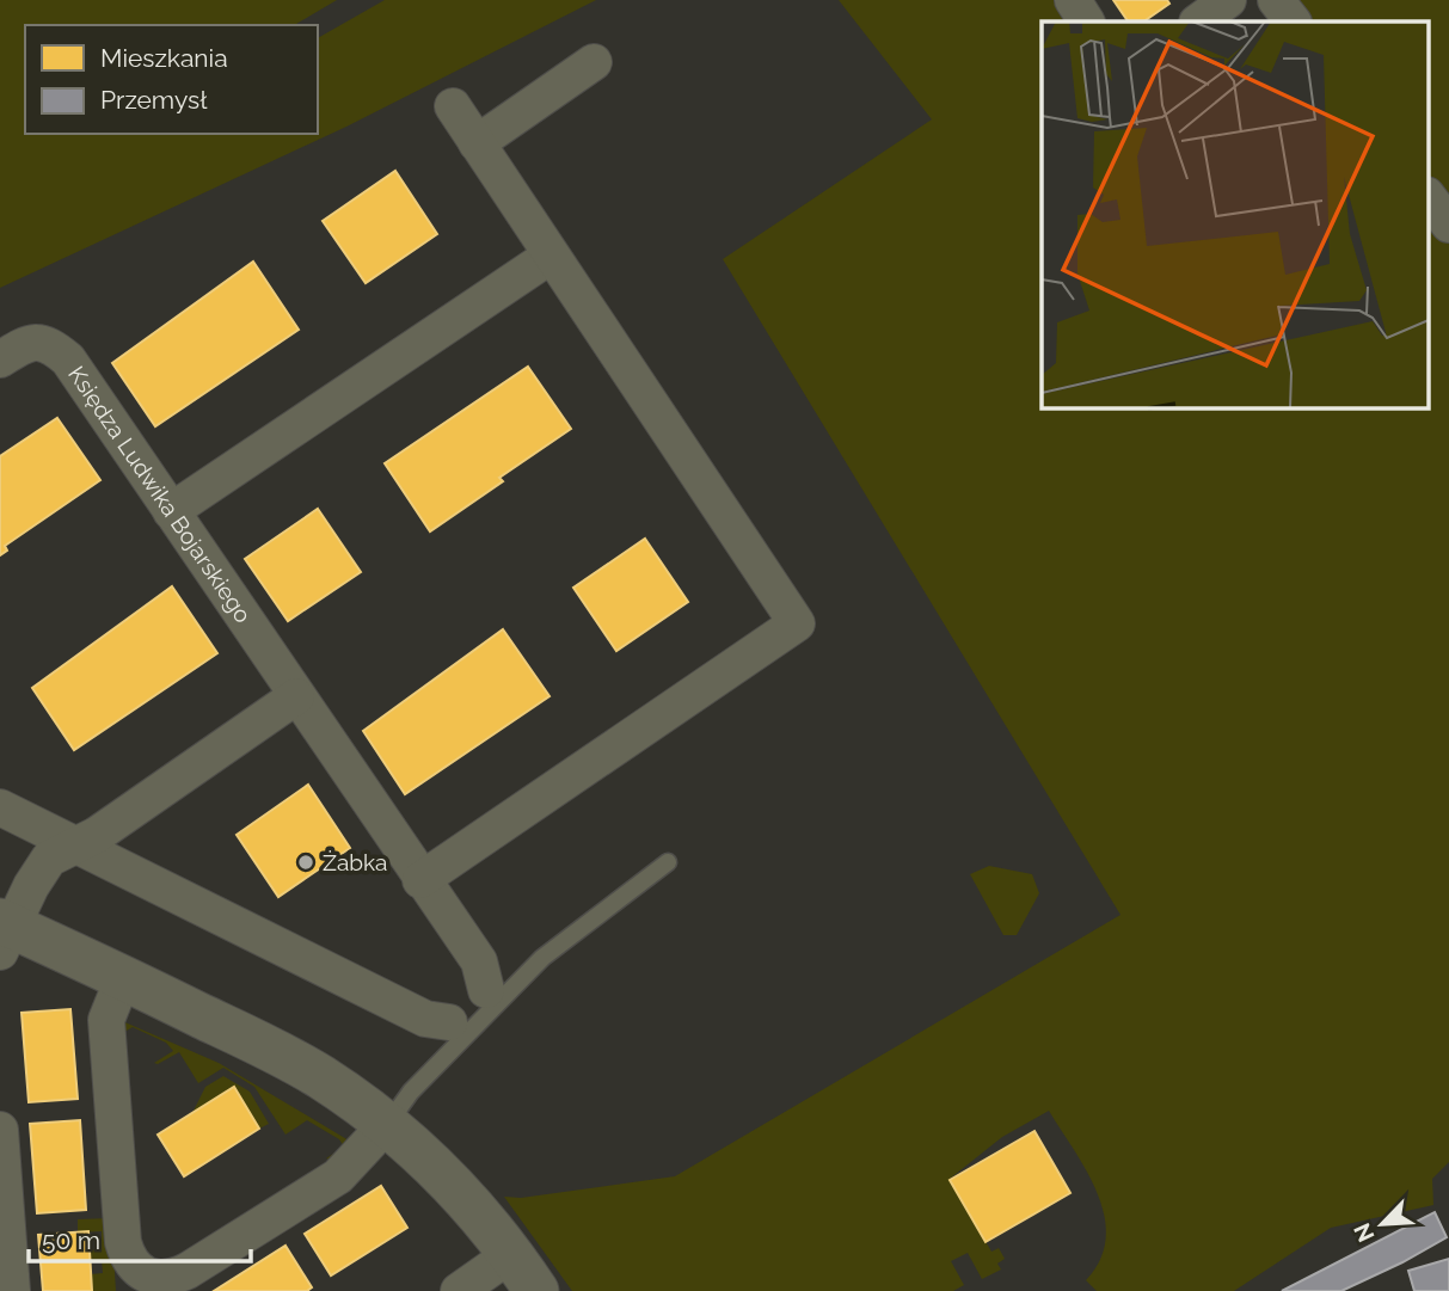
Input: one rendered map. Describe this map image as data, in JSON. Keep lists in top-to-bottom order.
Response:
{
  "streets": {
    "street": ["Księdza Ludwika Bojarskiego"]
  },
  "places": ["Żabka"],
  "legend": ["Mieszkania", "Przemysł"],
  "scale_bar": "50 m",
  "north": "bottom left"
}
